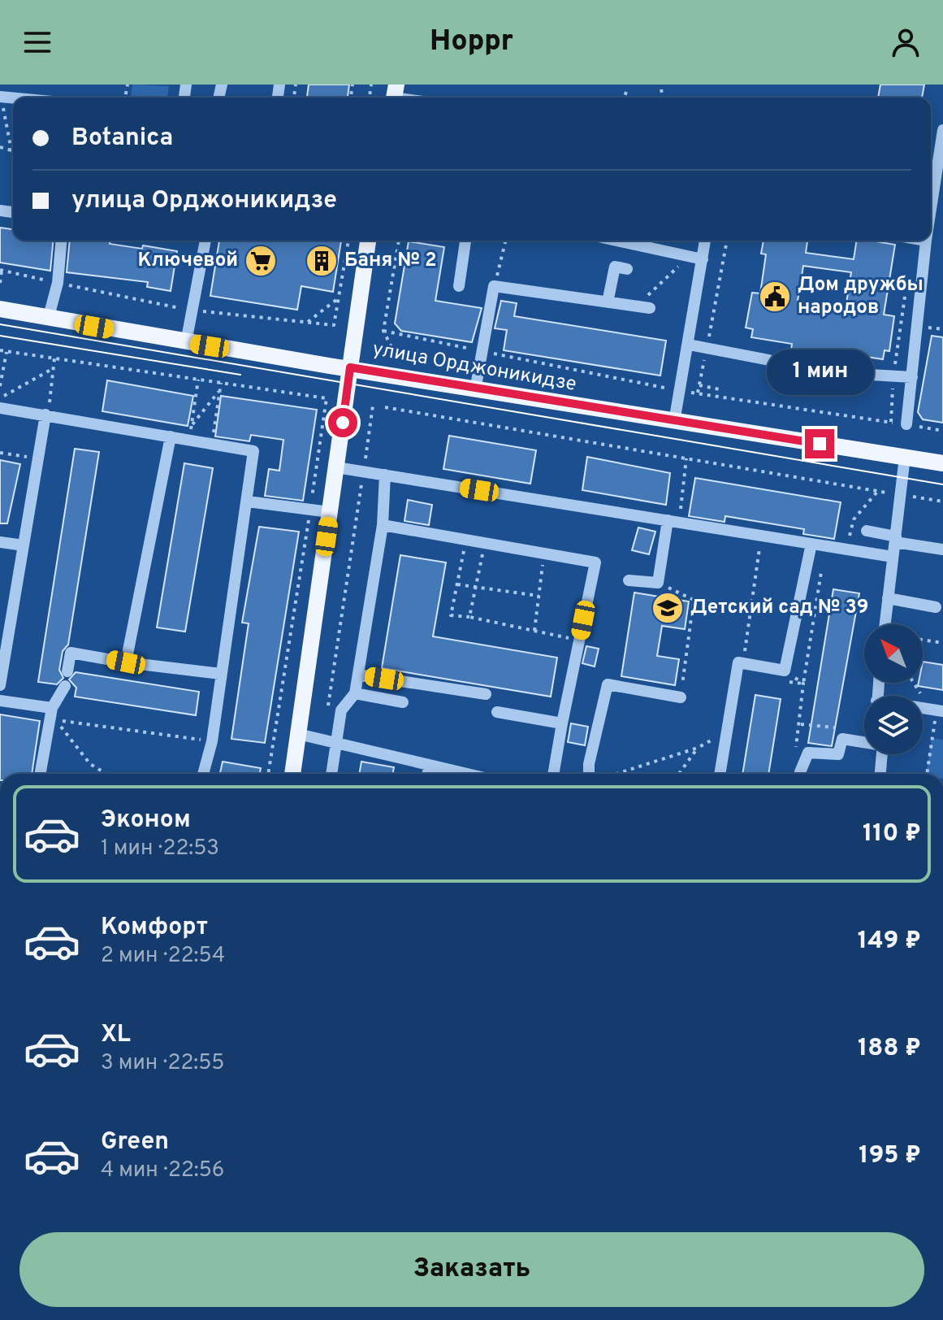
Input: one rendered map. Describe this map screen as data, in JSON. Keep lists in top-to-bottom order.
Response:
{
  "streets": {
    "main road": ["улица Орджоникидзе"]
  },
  "places": {
    "supermarket": ["Ключевой"],
    "building": ["Баня № 2"],
    "public building": ["Дом дружбы народов"],
    "school or university": ["Детский сад № 39"]
  },
  "north": "top left",
  "page": {
    "header": "Hoppr",
    "banner": ["Botanica", "улица Орджоникидзе"],
    "bubble": "1 мин",
    "list": [
      {
        "name": "Эконом",
        "note": "1 мин · 22:53",
        "value": "110 ₽"
      },
      {
        "name": "Комфорт",
        "note": "2 мин · 22:54",
        "value": "149 ₽"
      },
      {
        "name": "XL",
        "note": "3 мин · 22:55",
        "value": "188 ₽"
      },
      {
        "name": "Green",
        "note": "4 мин · 22:56",
        "value": "195 ₽"
      }
    ],
    "buttons": "Заказать"
  }
}
